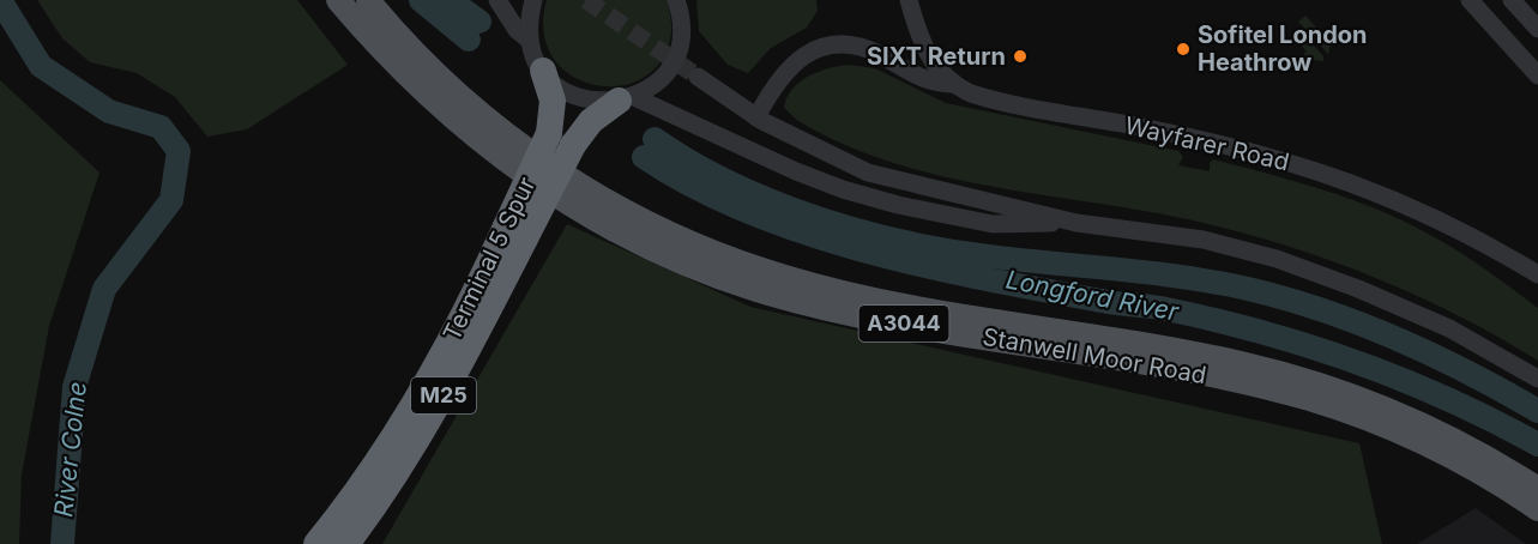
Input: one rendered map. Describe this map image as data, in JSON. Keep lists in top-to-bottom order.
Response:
{
  "streets": {
    "highway": ["Terminal 5 Spur", "M25"],
    "main road": ["A3044", "Stanwell Moor Road"],
    "street": ["Wayfarer Road"]
  },
  "water": ["Longford River", "River Colne"],
  "places": ["Sofitel London Heathrow", "SIXT Return"]
}
